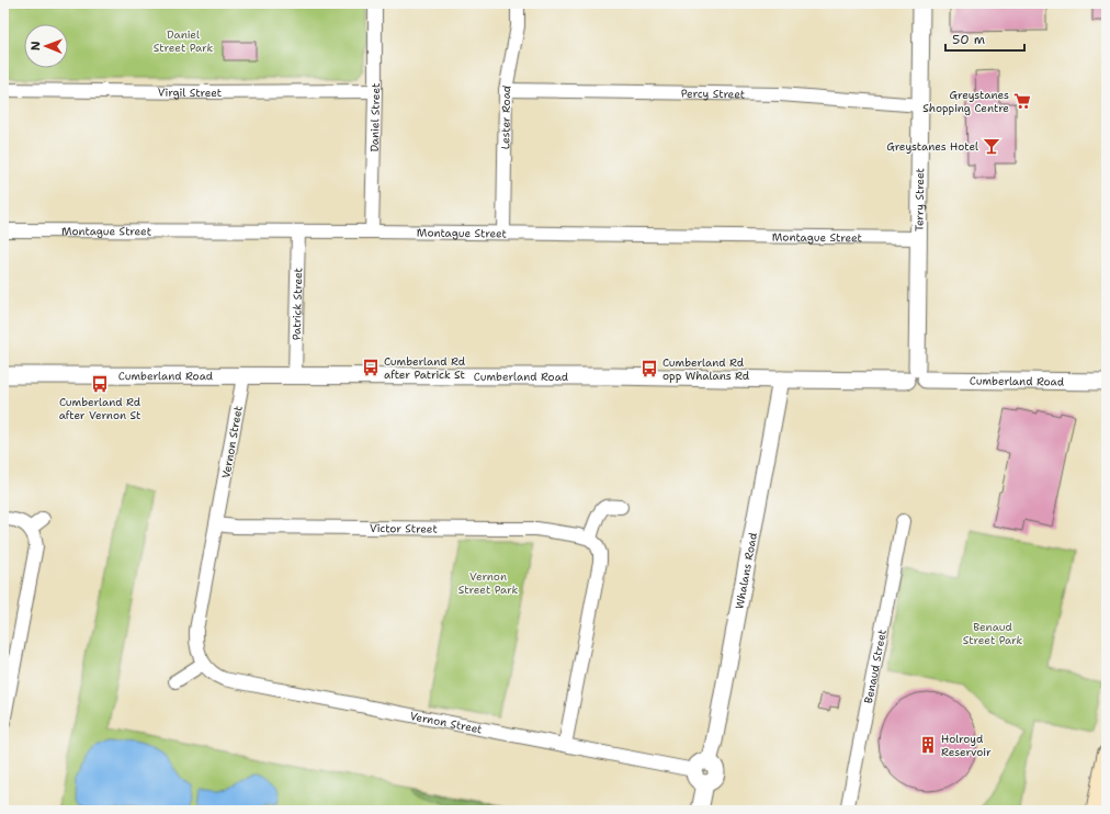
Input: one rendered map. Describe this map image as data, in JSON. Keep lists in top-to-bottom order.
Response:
{
  "streets": {
    "street": [
      "Virgil Street",
      "Percy Street",
      "Daniel Street",
      "Lester Road",
      "Terry Street",
      "Montague Street",
      "Patrick Street",
      "Cumberland Road",
      "Vernon Street",
      "Victor Street",
      "Whalans Road",
      "Benaud Street"
    ]
  },
  "crossings": [
    ["Virgil Street", "Daniel Street"],
    ["Percy Street", "Lester Road"],
    ["Percy Street", "Terry Street"],
    ["Daniel Street", "Montague Street"],
    ["Lester Road", "Montague Street"],
    ["Terry Street", "Montague Street"],
    ["Terry Street", "Cumberland Road"],
    ["Montague Street", "Patrick Street"],
    ["Patrick Street", "Cumberland Road"],
    ["Cumberland Road", "Vernon Street"],
    ["Cumberland Road", "Whalans Road"],
    ["Vernon Street", "Victor Street"],
    ["Vernon Street", "Whalans Road"]
  ],
  "parks": ["Daniel Street Park", "Vernon Street Park", "Benaud Street Park"],
  "places": {
    "supermarket": ["Greystanes Shopping Centre"],
    "bar": ["Greystanes Hotel"],
    "bus stop": ["Cumberland Rd after Patrick St", "Cumberland Rd opp Whalans Rd", "Cumberland Rd after Vernon St"],
    "building": ["Holroyd Reservoir"]
  },
  "scale_bar": "50 m",
  "north": "left"
}
